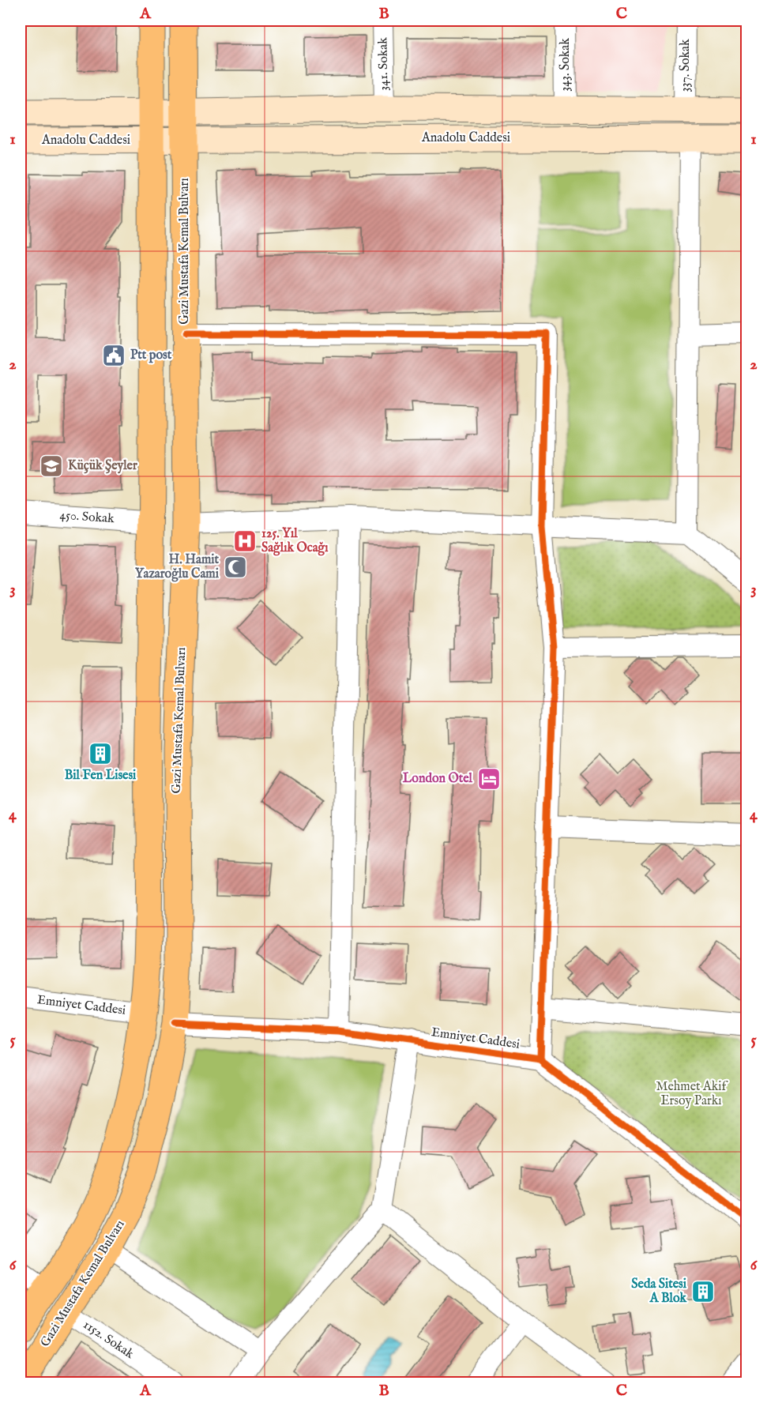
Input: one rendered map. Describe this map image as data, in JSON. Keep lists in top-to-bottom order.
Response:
{
  "streets": {
    "main road": ["Gazi Mustafa Kemal Bulvarı"],
    "street": [
      "341. Sokak",
      "343. Sokak",
      "337. Sokak",
      "Anadolu Caddesi",
      "450. Sokak",
      "Emniyet Caddesi",
      "1152. Sokak"
    ]
  },
  "crossings": [
    ["Anadolu Caddesi", "Gazi Mustafa Kemal Bulvarı"],
    ["Gazi Mustafa Kemal Bulvarı", "450. Sokak"],
    ["Gazi Mustafa Kemal Bulvarı", "Emniyet Caddesi"],
    ["Gazi Mustafa Kemal Bulvarı", "1152. Sokak"]
  ],
  "parks": ["Mehmet Akif Ersoy Parkı"],
  "places": {
    "public building": ["Ptt post"],
    "school or university": ["Küçük Şeyler"],
    "hospital": ["125. Yıl Sağlık Ocağı"],
    "mosque": ["H. Hamit Yazaroğlu Cami"],
    "building": ["Bil Fen Lisesi", "Seda Sitesi A Blok"],
    "hotel": ["London Otel"]
  },
  "grid": {
    "columns": ["A", "B", "C"],
    "rows": [
      "1",
      "2",
      "3",
      "4",
      "5",
      "6"
    ]
  }
}
